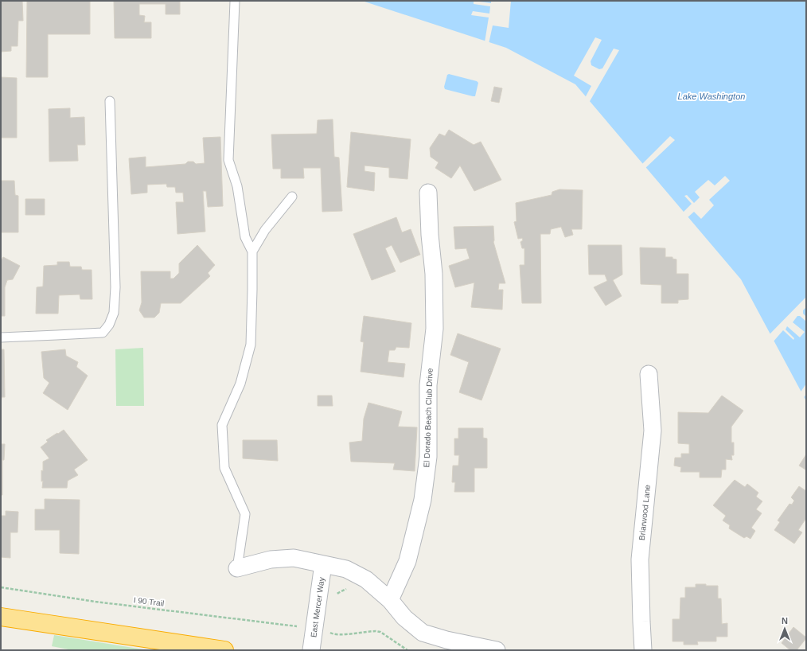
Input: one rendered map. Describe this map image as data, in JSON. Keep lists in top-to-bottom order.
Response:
{
  "streets": {
    "street": ["El Dorado Beach Club Drive", "Briarwood Lane", "East Mercer Way"],
    "path": ["I 90 Trail"]
  },
  "water": ["Lake Washington"],
  "north": "top"
}
